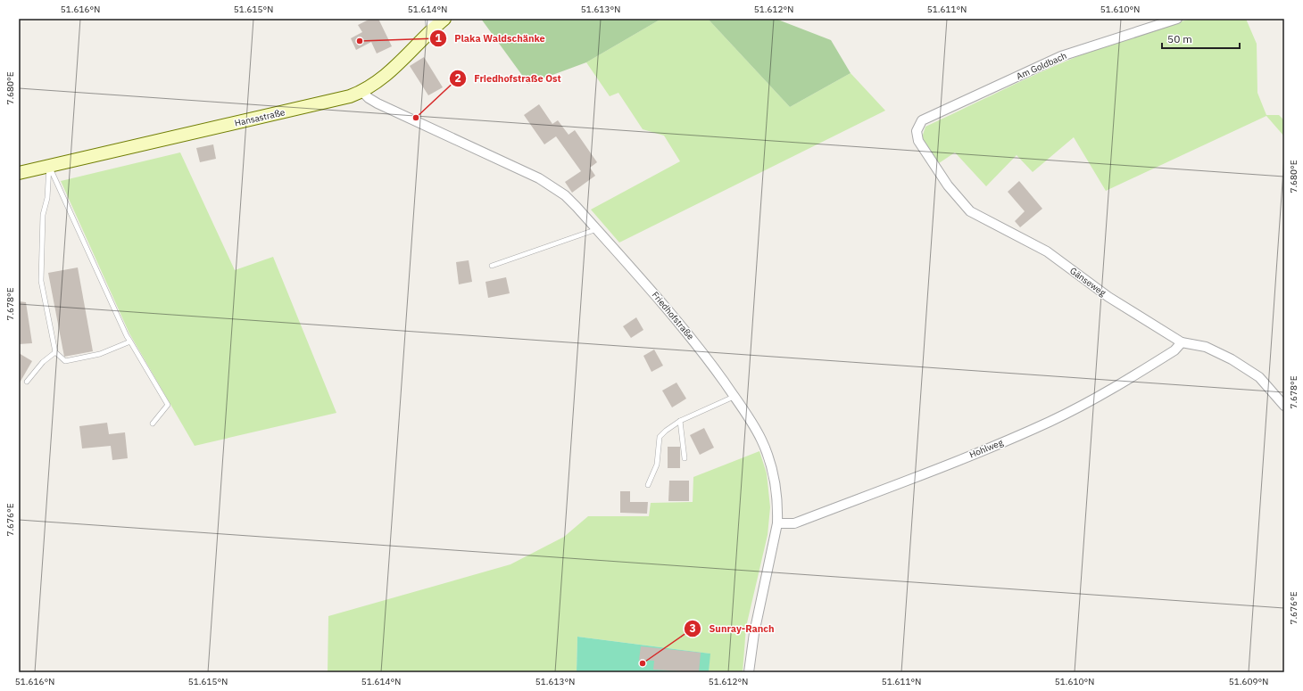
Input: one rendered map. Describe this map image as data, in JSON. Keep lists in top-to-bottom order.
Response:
{
  "streets": {
    "street": [
      "Am Goldbach",
      "Hansastraße",
      "Gänseweg",
      "Friedhofstraße",
      "Hohlweg"
    ]
  },
  "crossings": [
    ["Am Goldbach", "Gänseweg"],
    ["Hansastraße", "Friedhofstraße"],
    ["Gänseweg", "Hohlweg"],
    ["Friedhofstraße", "Hohlweg"]
  ],
  "places": ["Plaka Waldschänke", "Friedhofstraße Ost", "Sunray-Ranch"],
  "scale_bar": "50 m",
  "coordinates": [
    "51.616°N",
    "51.615°N",
    "51.614°N",
    "51.613°N",
    "51.612°N",
    "51.611°N",
    "51.610°N",
    "7.680°E",
    "7.678°E",
    "7.676°E",
    "51.609°N"
  ]
}
